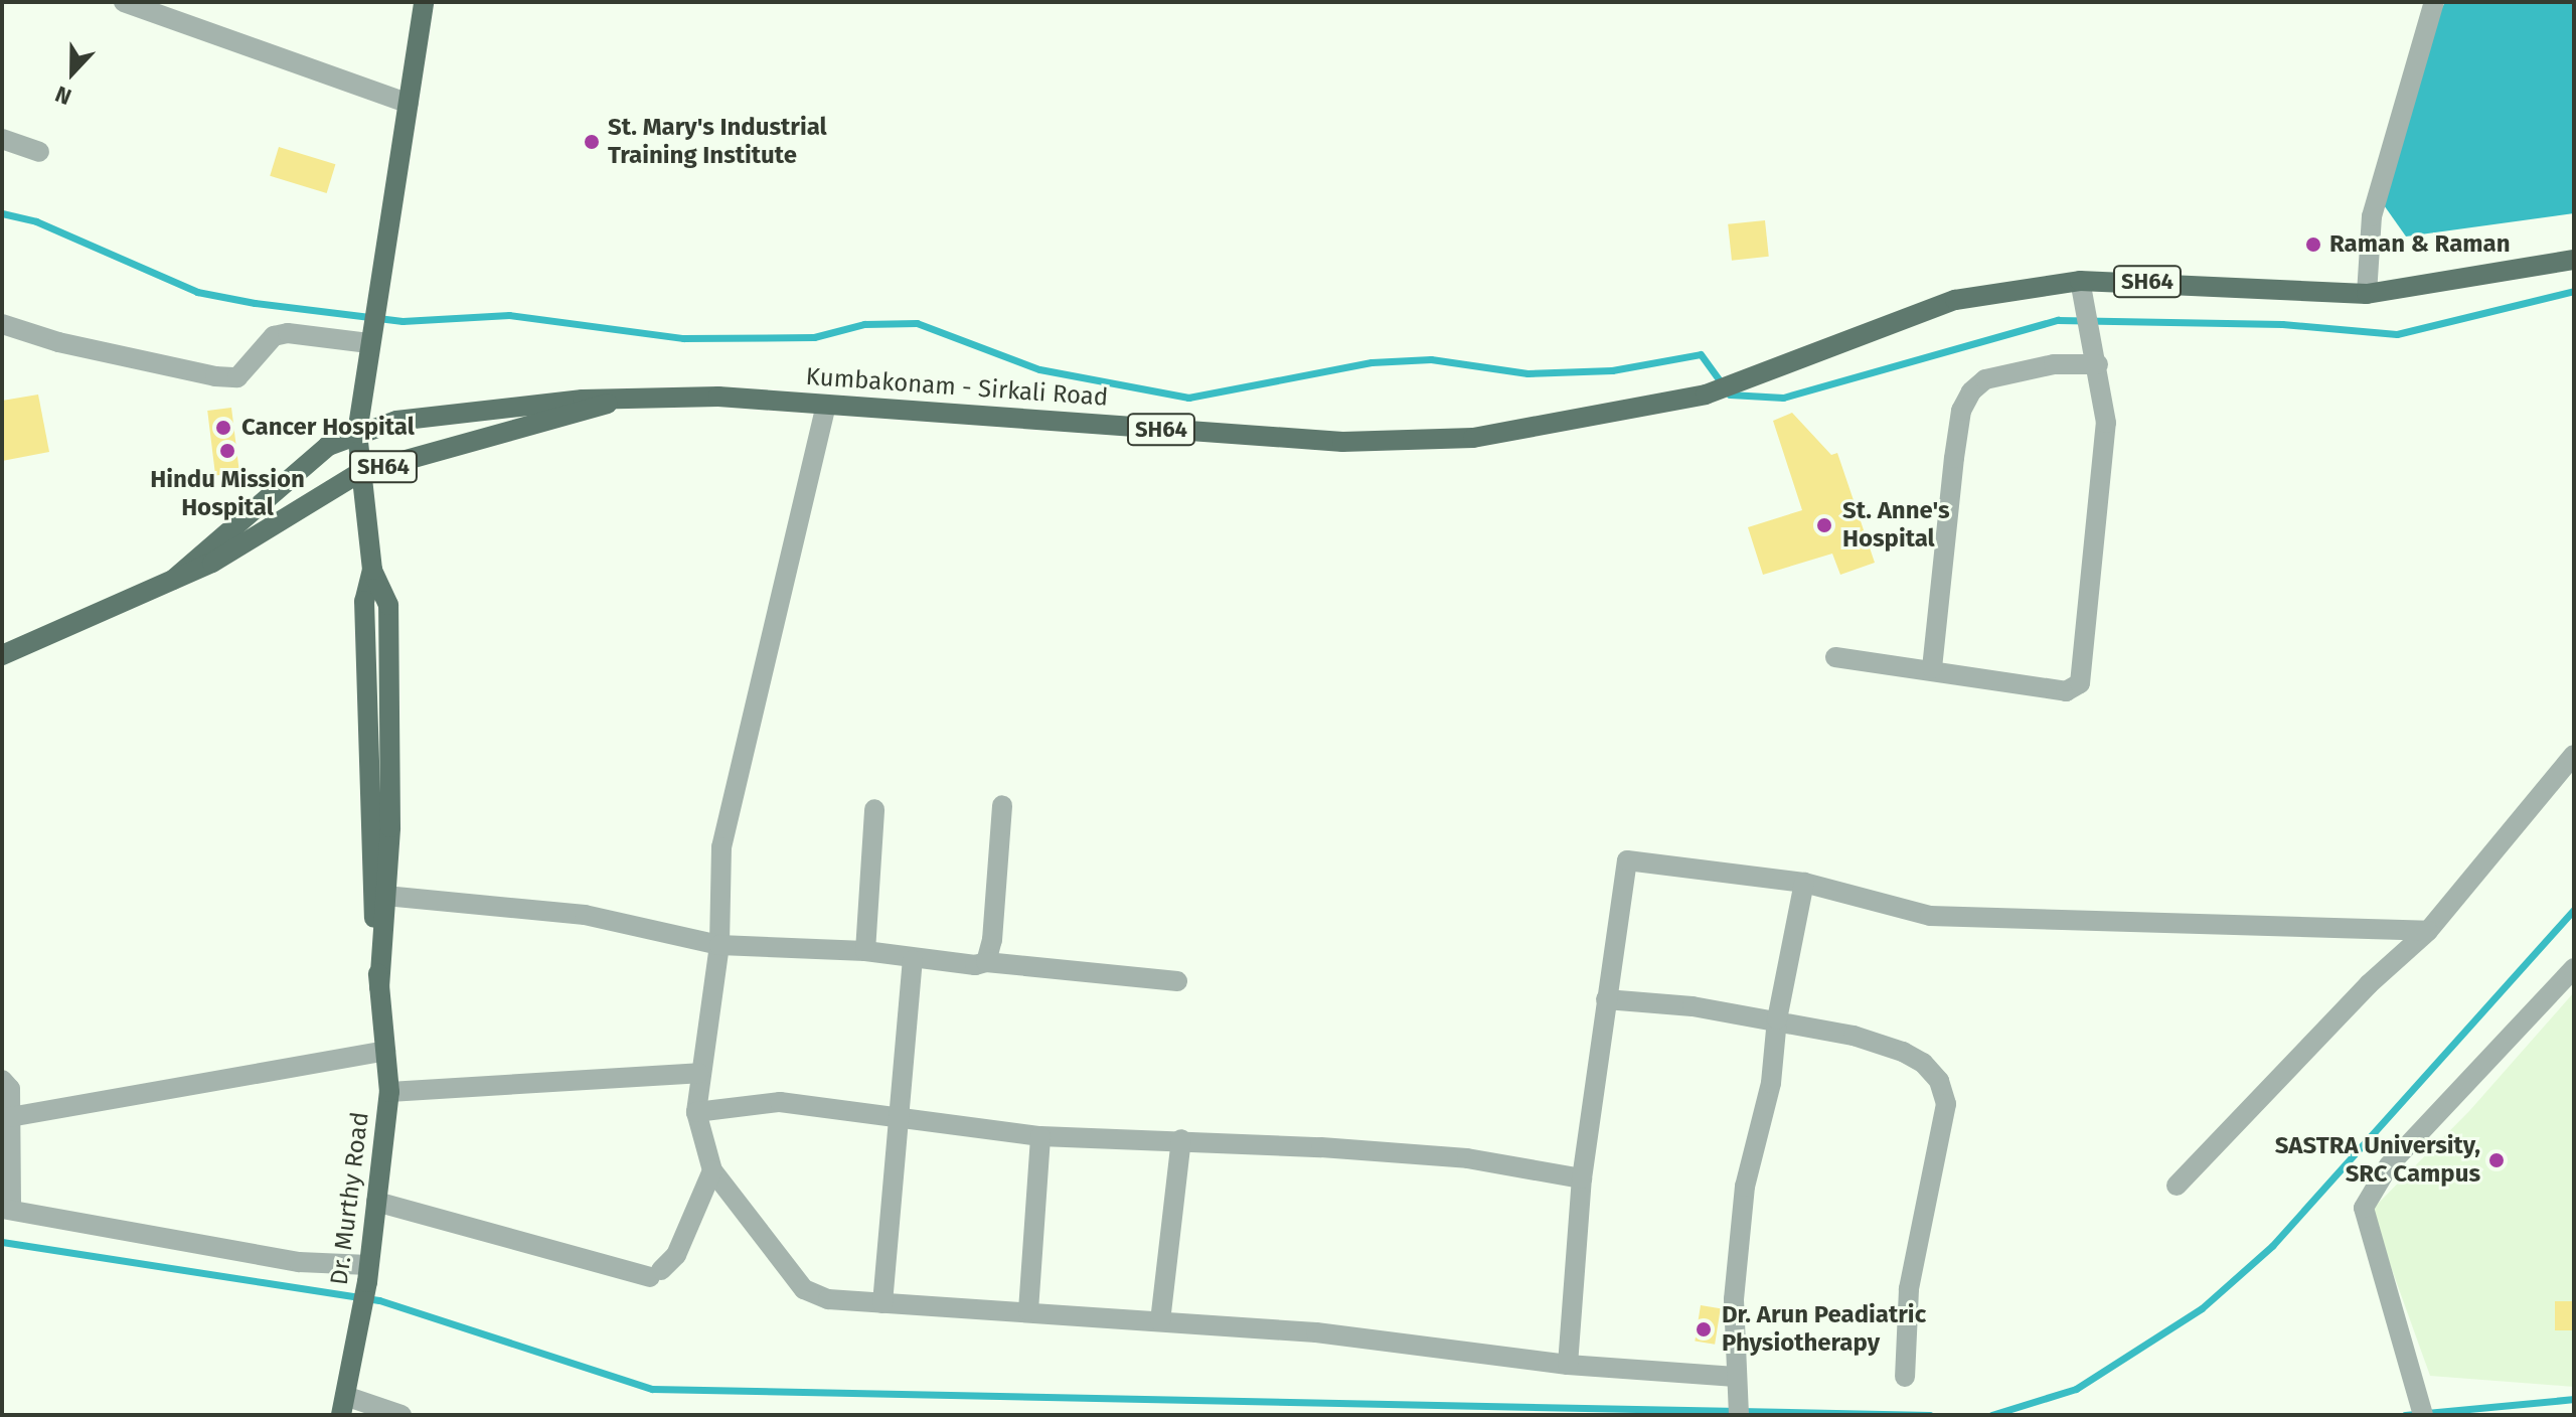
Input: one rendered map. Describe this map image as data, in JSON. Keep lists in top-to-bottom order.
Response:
{
  "streets": {
    "main road": ["SH64", "Kumbakonam - Sirkali Road", "Dr. Murthy Road"]
  },
  "crossings": [
    ["Kumbakonam - Sirkali Road", "Dr. Murthy Road"]
  ],
  "places": [
    "St. Mary's Industrial Training Institute",
    "Raman & Raman",
    "Cancer Hospital",
    "Hindu Mission Hospital",
    "St. Anne's Hospital",
    "SASTRA University, SRC Campus",
    "Dr. Arun Peadiatric Physiotherapy"
  ],
  "north": "bottom"
}
